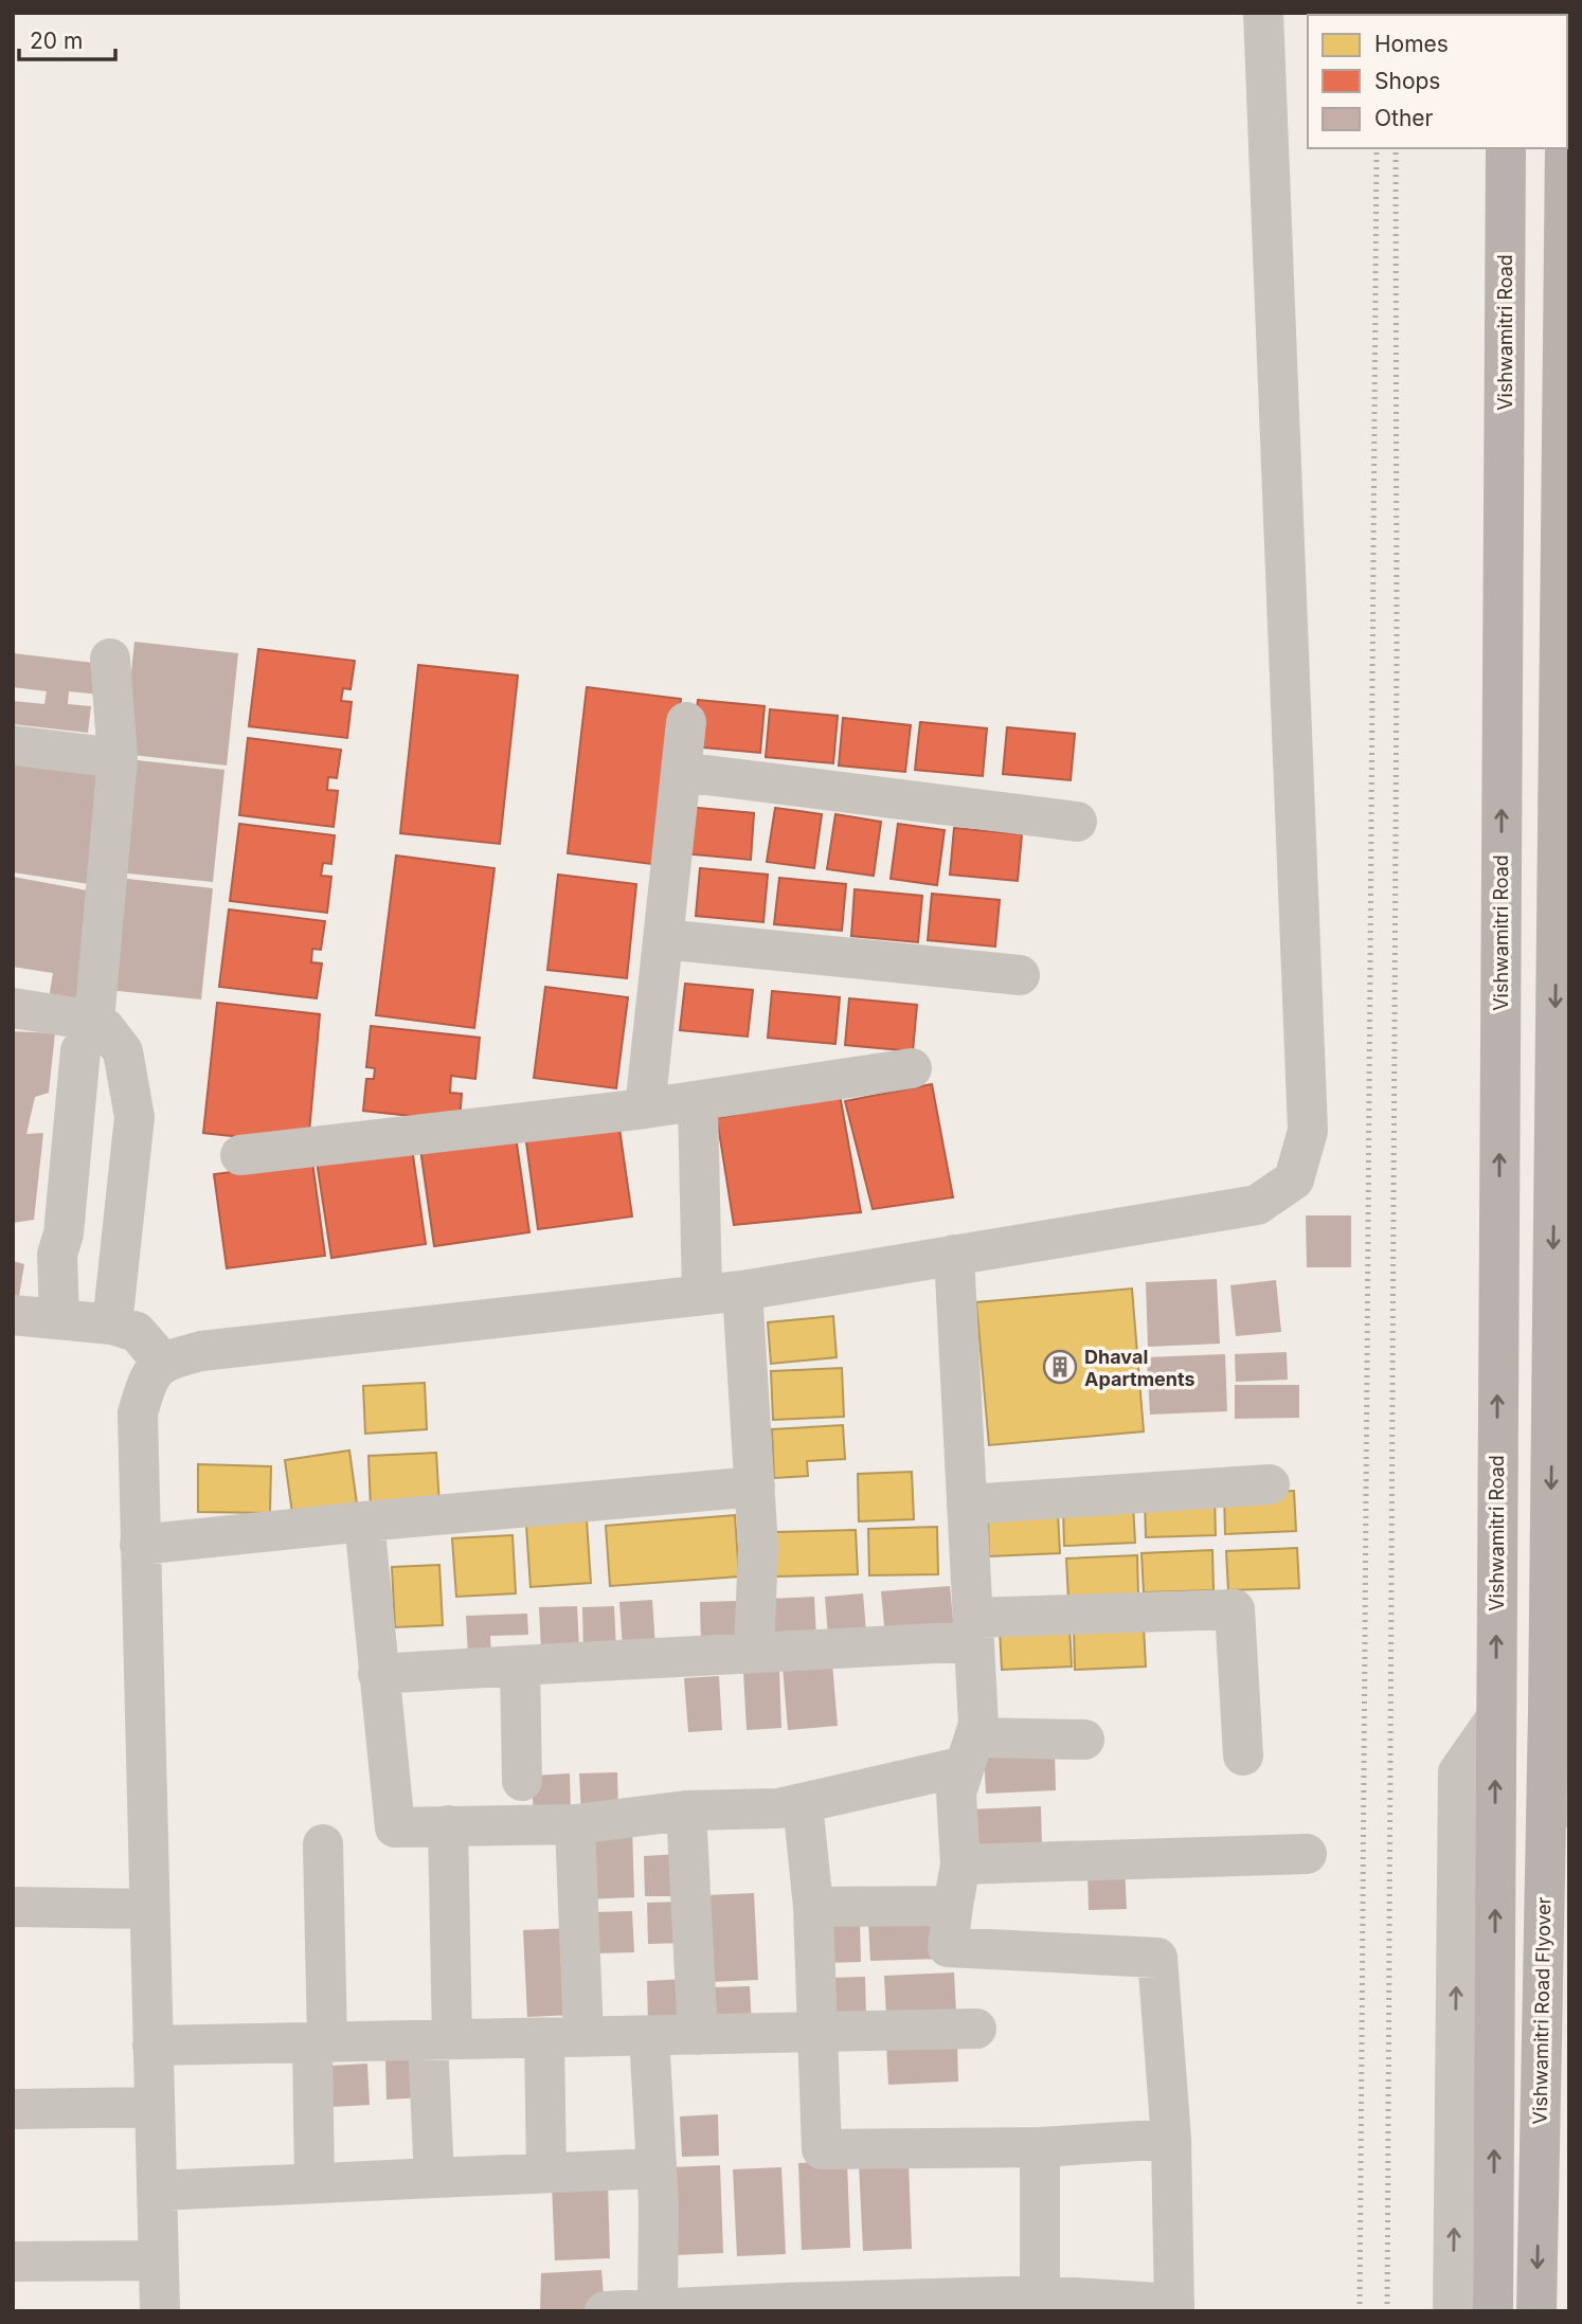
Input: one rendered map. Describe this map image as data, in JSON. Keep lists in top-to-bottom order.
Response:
{
  "streets": {
    "main road": ["Vishwamitri Road", "Vishwamitri Road Flyover"]
  },
  "places": {
    "building": ["Dhaval Apartments"]
  },
  "legend": ["Homes", "Shops", "Other"],
  "scale_bar": "20 m"
}
